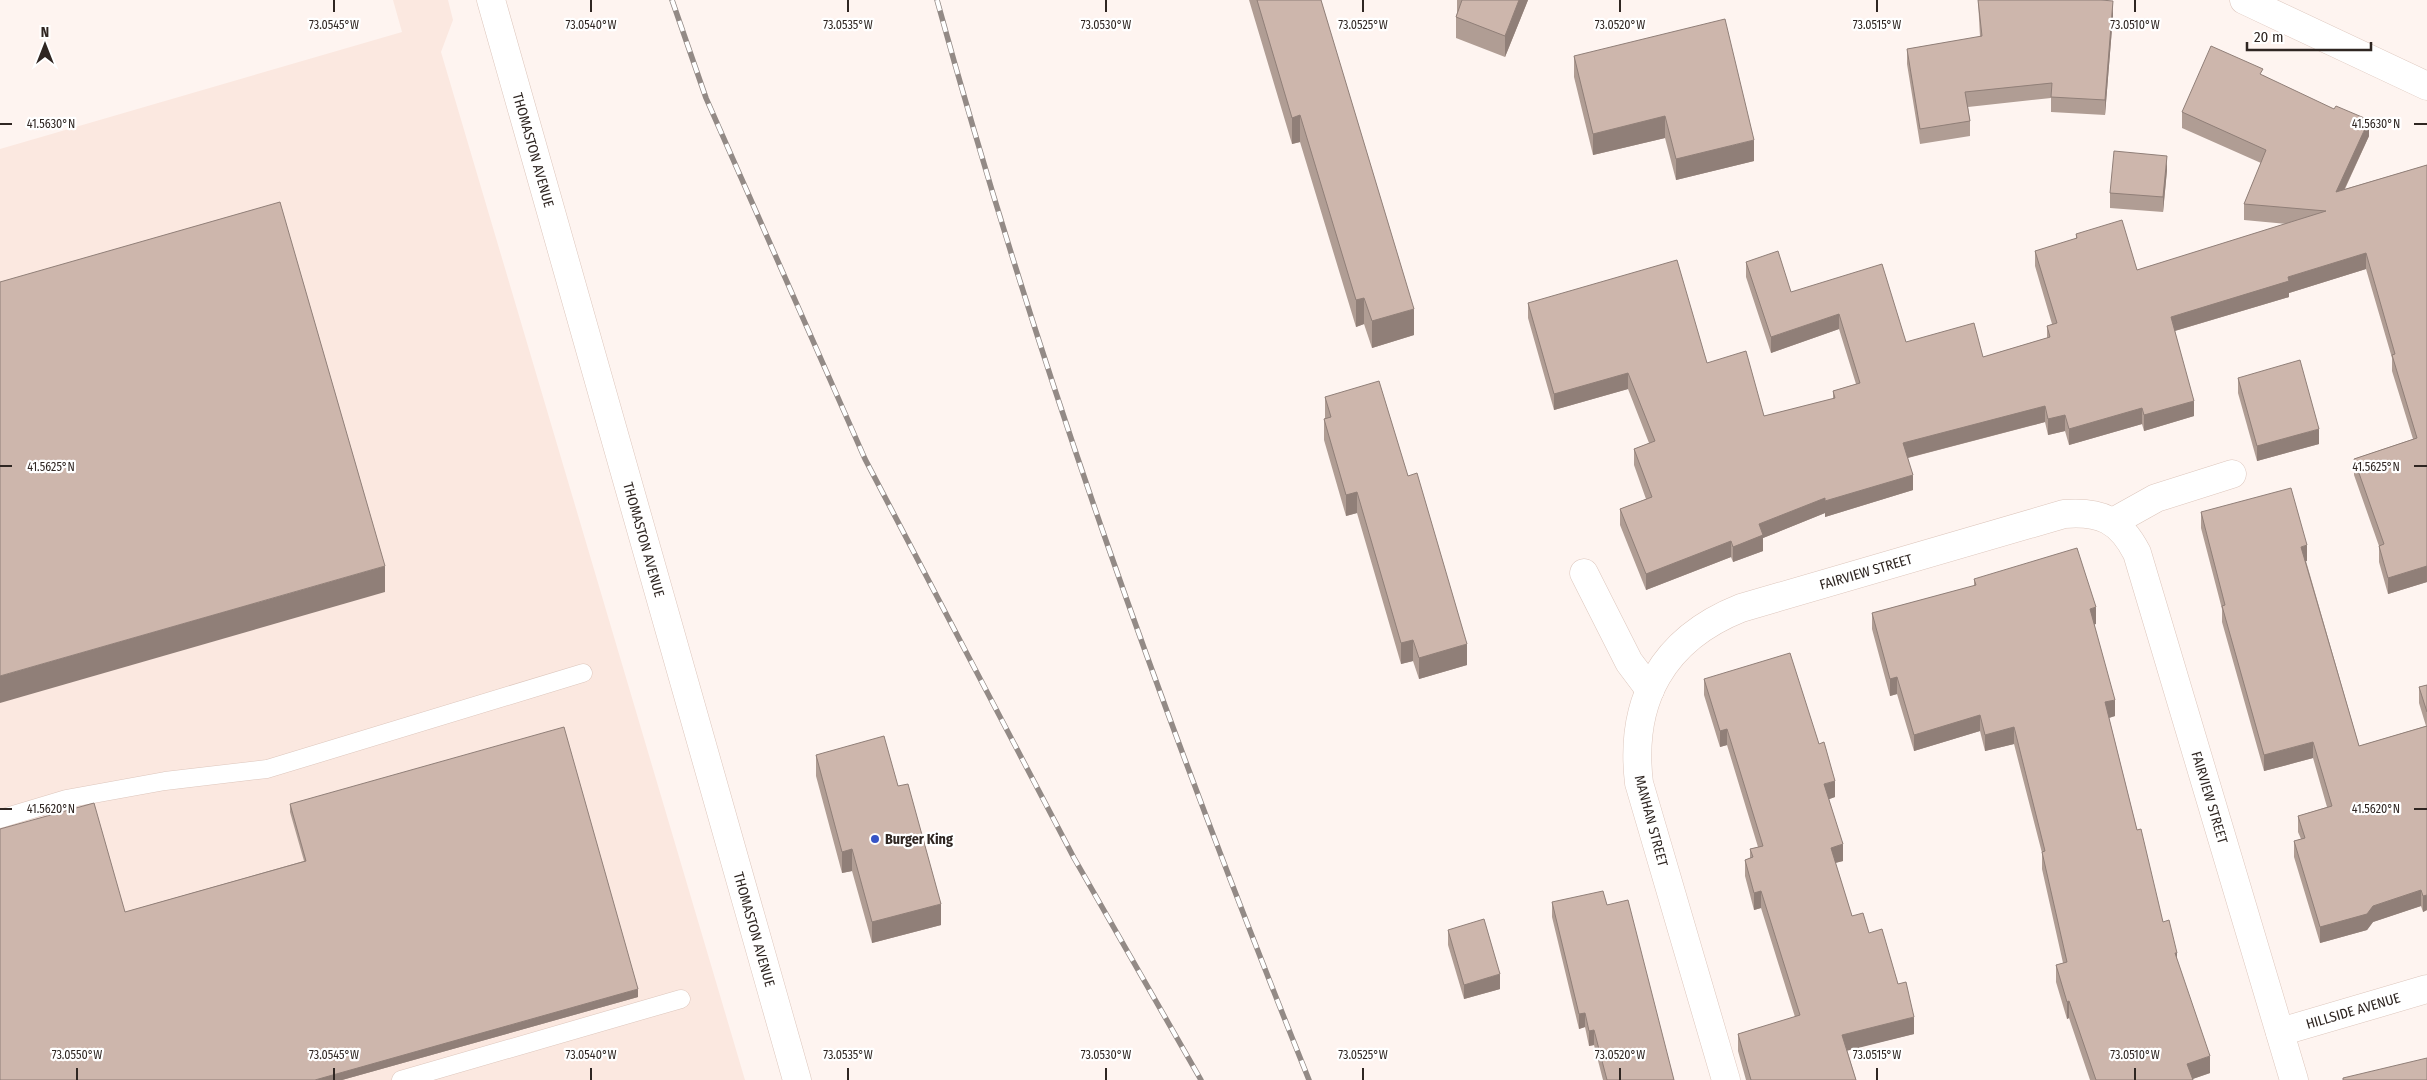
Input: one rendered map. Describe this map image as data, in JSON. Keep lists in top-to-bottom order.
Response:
{
  "streets": {
    "street": [
      "THOMASTON AVENUE",
      "FAIRVIEW STREET",
      "MANHAN STREET",
      "HILLSIDE AVENUE"
    ]
  },
  "crossings": [
    ["FAIRVIEW STREET", "MANHAN STREET"],
    ["FAIRVIEW STREET", "HILLSIDE AVENUE"]
  ],
  "places": ["Burger King"],
  "scale_bar": "20 m",
  "north": "top",
  "coordinates": [
    "73.0545°W",
    "73.0540°W",
    "73.0535°W",
    "73.0530°W",
    "73.0525°W",
    "73.0520°W",
    "73.0515°W",
    "73.0510°W",
    "41.5630°N",
    "41.5625°N",
    "41.5620°N",
    "73.0550°W"
  ]
}
